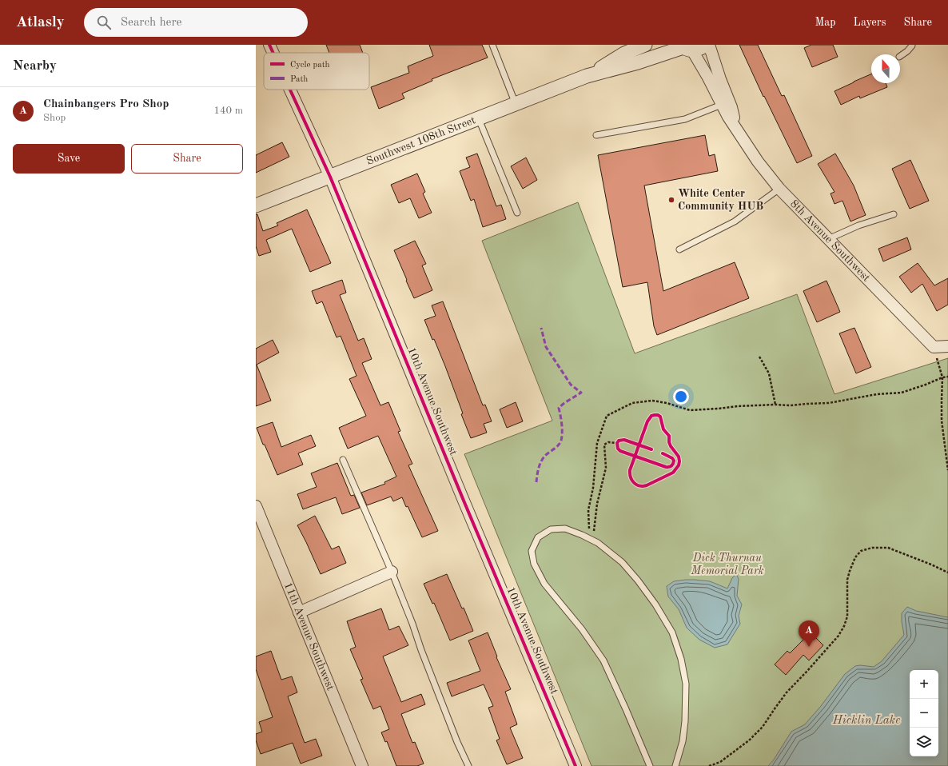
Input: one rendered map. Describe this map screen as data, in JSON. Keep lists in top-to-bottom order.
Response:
{
  "streets": {
    "street": [
      "Southwest 108th Street",
      "8th Avenue Southwest",
      "10th Avenue Southwest",
      "11th Avenue Southwest"
    ]
  },
  "crossings": [
    ["Southwest 108th Street", "8th Avenue Southwest"],
    ["Southwest 108th Street", "10th Avenue Southwest"]
  ],
  "water": ["Hicklin Lake"],
  "parks": ["Dick Thurnau Memorial Park"],
  "places": ["White Center Community HUB"],
  "legend": ["Cycle path", "Path"],
  "north": "top",
  "page": {
    "header": "Atlasly",
    "search": "Search here",
    "nav": ["Map", "Layers", "Share"],
    "heading": "Nearby",
    "list": [
      {
        "mark": "A",
        "name": "Chainbangers Pro Shop",
        "note": "Shop",
        "value": "140 m"
      }
    ],
    "buttons": ["Save", "Share"],
    "pins": "A",
    "map_buttons": ["+", "−"]
  }
}
